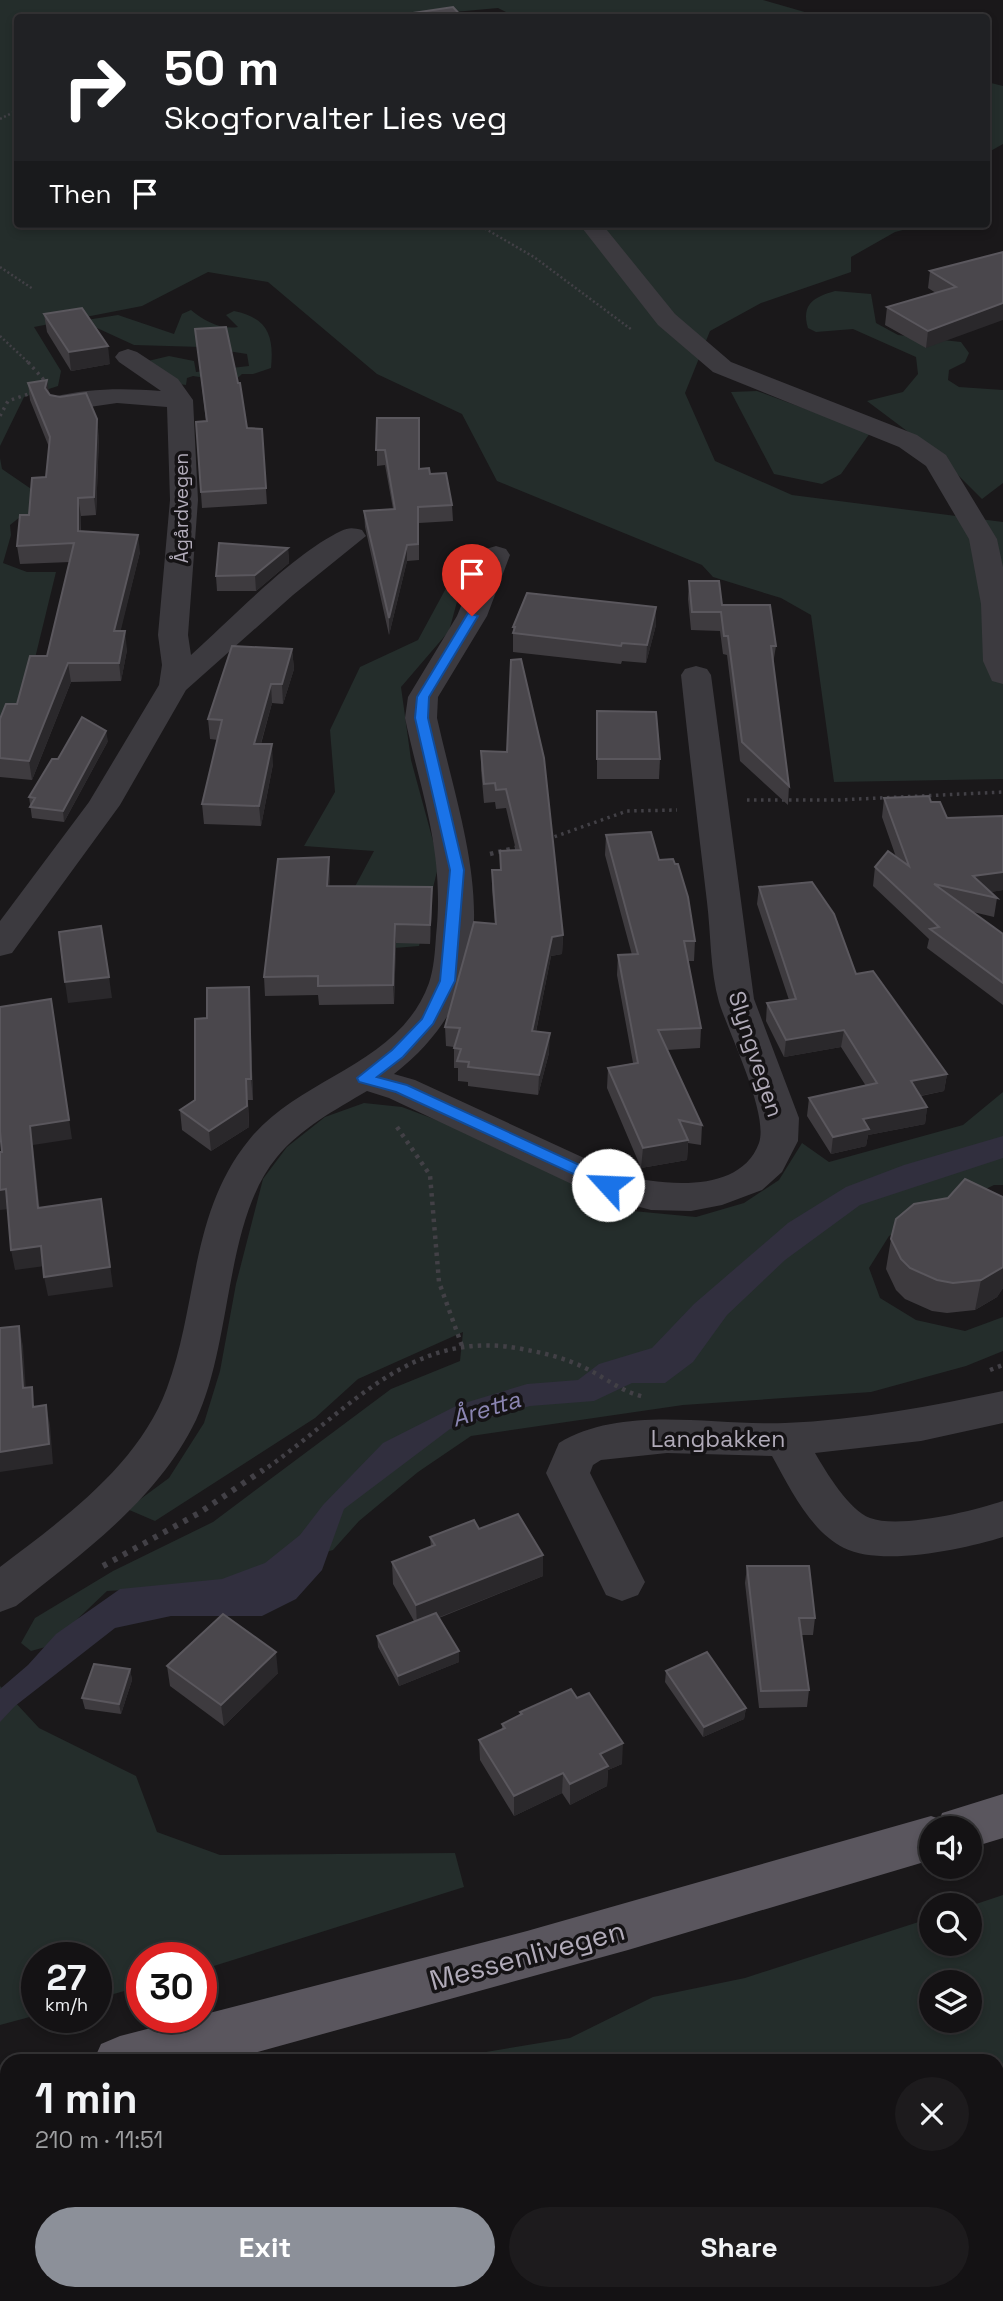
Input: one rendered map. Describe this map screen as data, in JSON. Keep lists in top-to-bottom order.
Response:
{
  "streets": {
    "main road": ["Messenlivegen"],
    "street": ["Ågårdvegen", "Slyngvegen", "Langbakken"]
  },
  "water": ["Åretta"],
  "page": {
    "turn": ["50 m", "Skogforvalter Lies veg"],
    "then": "Then",
    "speed": "27 km/h",
    "limit": "30",
    "heading": ["1 min", "210 m · 11:51"],
    "buttons": ["Exit", "Share"]
  }
}
